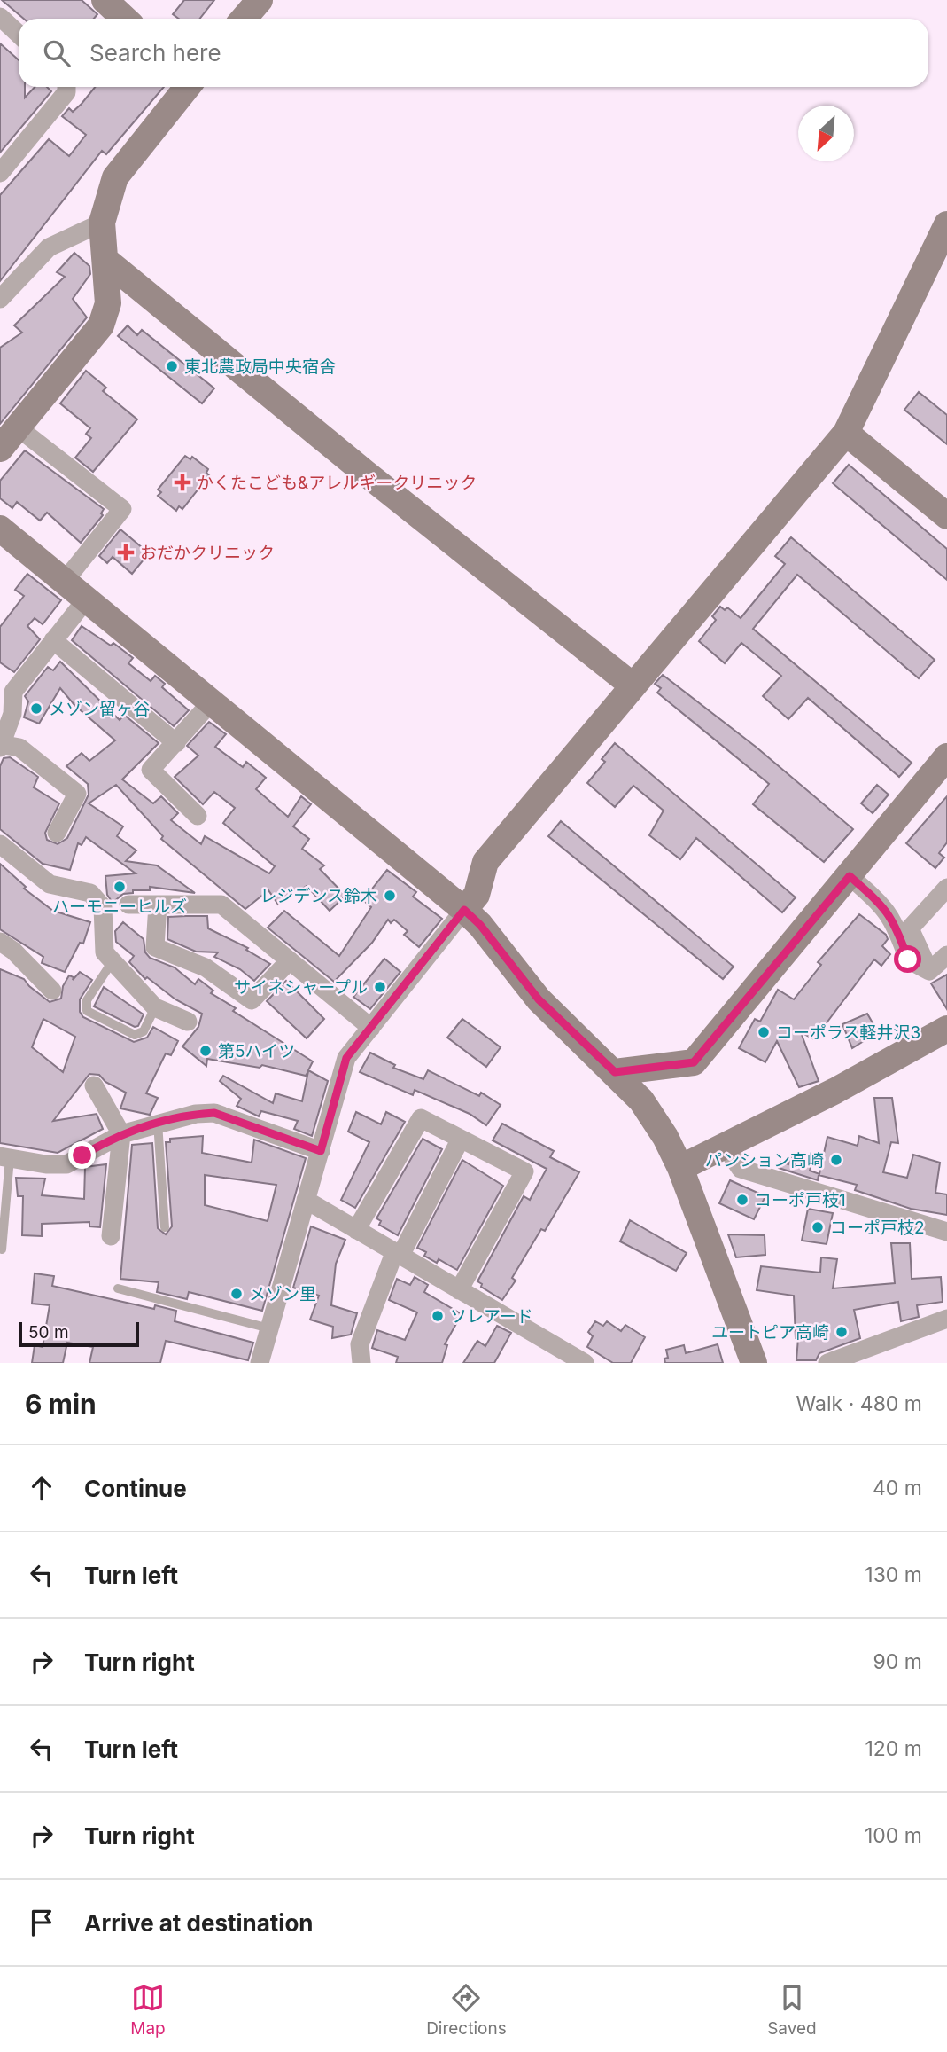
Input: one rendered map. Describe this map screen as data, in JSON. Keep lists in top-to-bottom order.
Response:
{
  "places": {
    "other": [
      "東北農政局中央宿舎",
      "メゾン留ヶ谷",
      "ハーモニーヒルズ",
      "レジデンス鈴木",
      "サイネシャープル",
      "コーポラス軽井沢3",
      "第5ハイツ",
      "パンション高崎",
      "コーポ戸枝1",
      "コーポ戸枝2",
      "メゾン里",
      "ソレアード",
      "ユートピア高崎"
    ],
    "health": ["かくたこども&アレルギークリニック", "おだかクリニック"]
  },
  "scale_bar": "50 m",
  "north": "bottom left",
  "page": {
    "search": "Search here",
    "scale": "50 m",
    "heading": ["6 min", "Walk · 480 m"],
    "list": [
      ["Continue", "40 m"],
      ["Turn left", "130 m"],
      ["Turn right", "90 m"],
      ["Turn left", "120 m"],
      ["Turn right", "100 m"],
      "Arrive at destination"
    ],
    "nav": ["Map", "Directions", "Saved"]
  }
}
